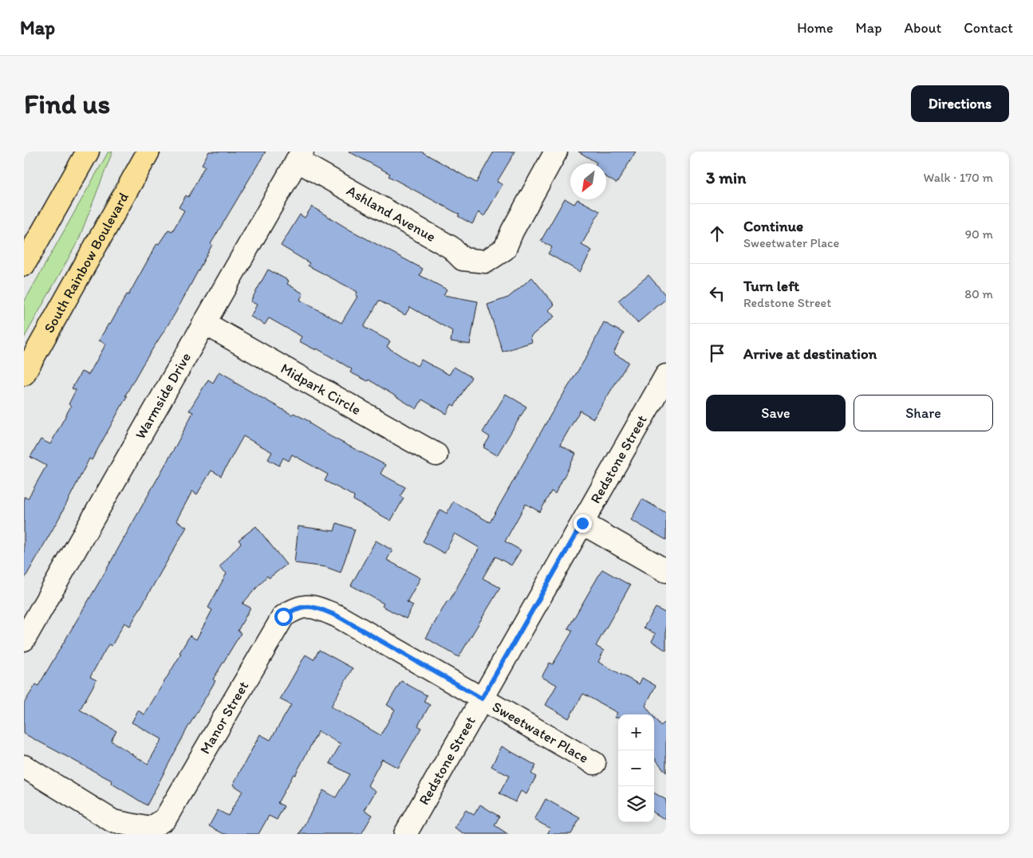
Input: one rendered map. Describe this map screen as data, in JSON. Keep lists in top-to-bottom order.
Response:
{
  "streets": {
    "main road": ["South Rainbow Boulevard"],
    "street": [
      "Ashland Avenue",
      "Midpark Circle",
      "Warmside Drive",
      "Redstone Street",
      "Manor Street",
      "Sweetwater Place"
    ]
  },
  "crossings": [
    ["Ashland Avenue", "Warmside Drive"],
    ["Midpark Circle", "Warmside Drive"],
    ["Redstone Street", "Sweetwater Place"],
    ["Manor Street", "Sweetwater Place"]
  ],
  "north": "bottom left",
  "page": {
    "header": "Map",
    "nav": [
      "Home",
      "Map",
      "About",
      "Contact"
    ],
    "buttons": [
      "Directions",
      ["Save", "Share"]
    ],
    "title": "Find us",
    "heading": ["3 min", "Walk · 170 m"],
    "list": [
      ["Continue", "Sweetwater Place", "90 m"],
      ["Turn left", "Redstone Street", "80 m"],
      "Arrive at destination"
    ],
    "map_buttons": ["+", "−"]
  }
}
